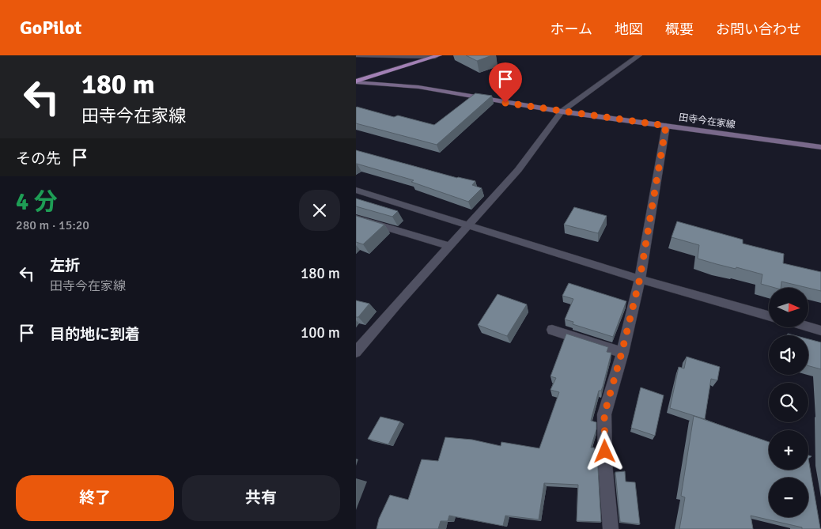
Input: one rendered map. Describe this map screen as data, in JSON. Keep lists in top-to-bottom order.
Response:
{
  "streets": {
    "main road": ["田寺今在家線"]
  },
  "north": "right",
  "page": {
    "header": "GoPilot",
    "nav": [
      "ホーム",
      "地図",
      "概要",
      "お問い合わせ"
    ],
    "turn": ["180 m", "田寺今在家線"],
    "then": "その先",
    "heading": ["4 分", "280 m · 15:20"],
    "list": [
      {
        "name": "左折",
        "note": "田寺今在家線",
        "value": "180 m"
      },
      {
        "name": "目的地に到着",
        "value": "100 m"
      }
    ],
    "map_buttons": ["+", "−"],
    "buttons": ["終了", "共有"]
  }
}
